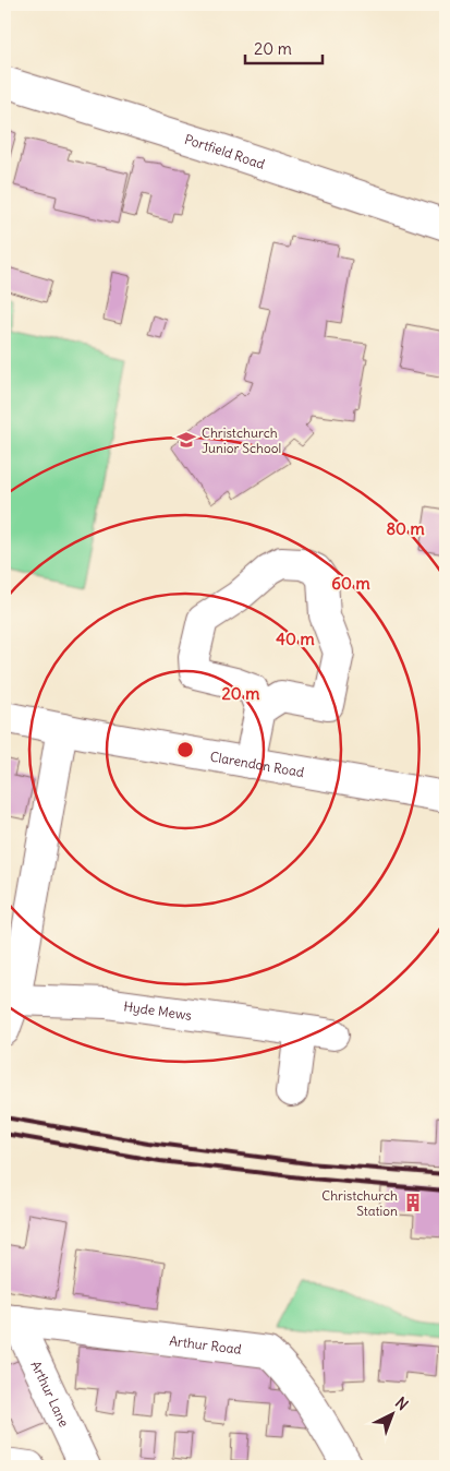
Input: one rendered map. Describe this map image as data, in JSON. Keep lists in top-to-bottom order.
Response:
{
  "streets": {
    "street": [
      "Portfield Road",
      "Clarendon Road",
      "Hyde Mews",
      "Arthur Road",
      "Arthur Lane"
    ]
  },
  "crossings": [
    ["Arthur Road", "Arthur Lane"]
  ],
  "places": {
    "school or university": ["Christchurch Junior School"],
    "building": ["Christchurch Station"]
  },
  "scale_bar": "20 m",
  "north": "top right",
  "rings": [
    "80 m",
    "60 m",
    "40 m",
    "20 m"
  ]
}
